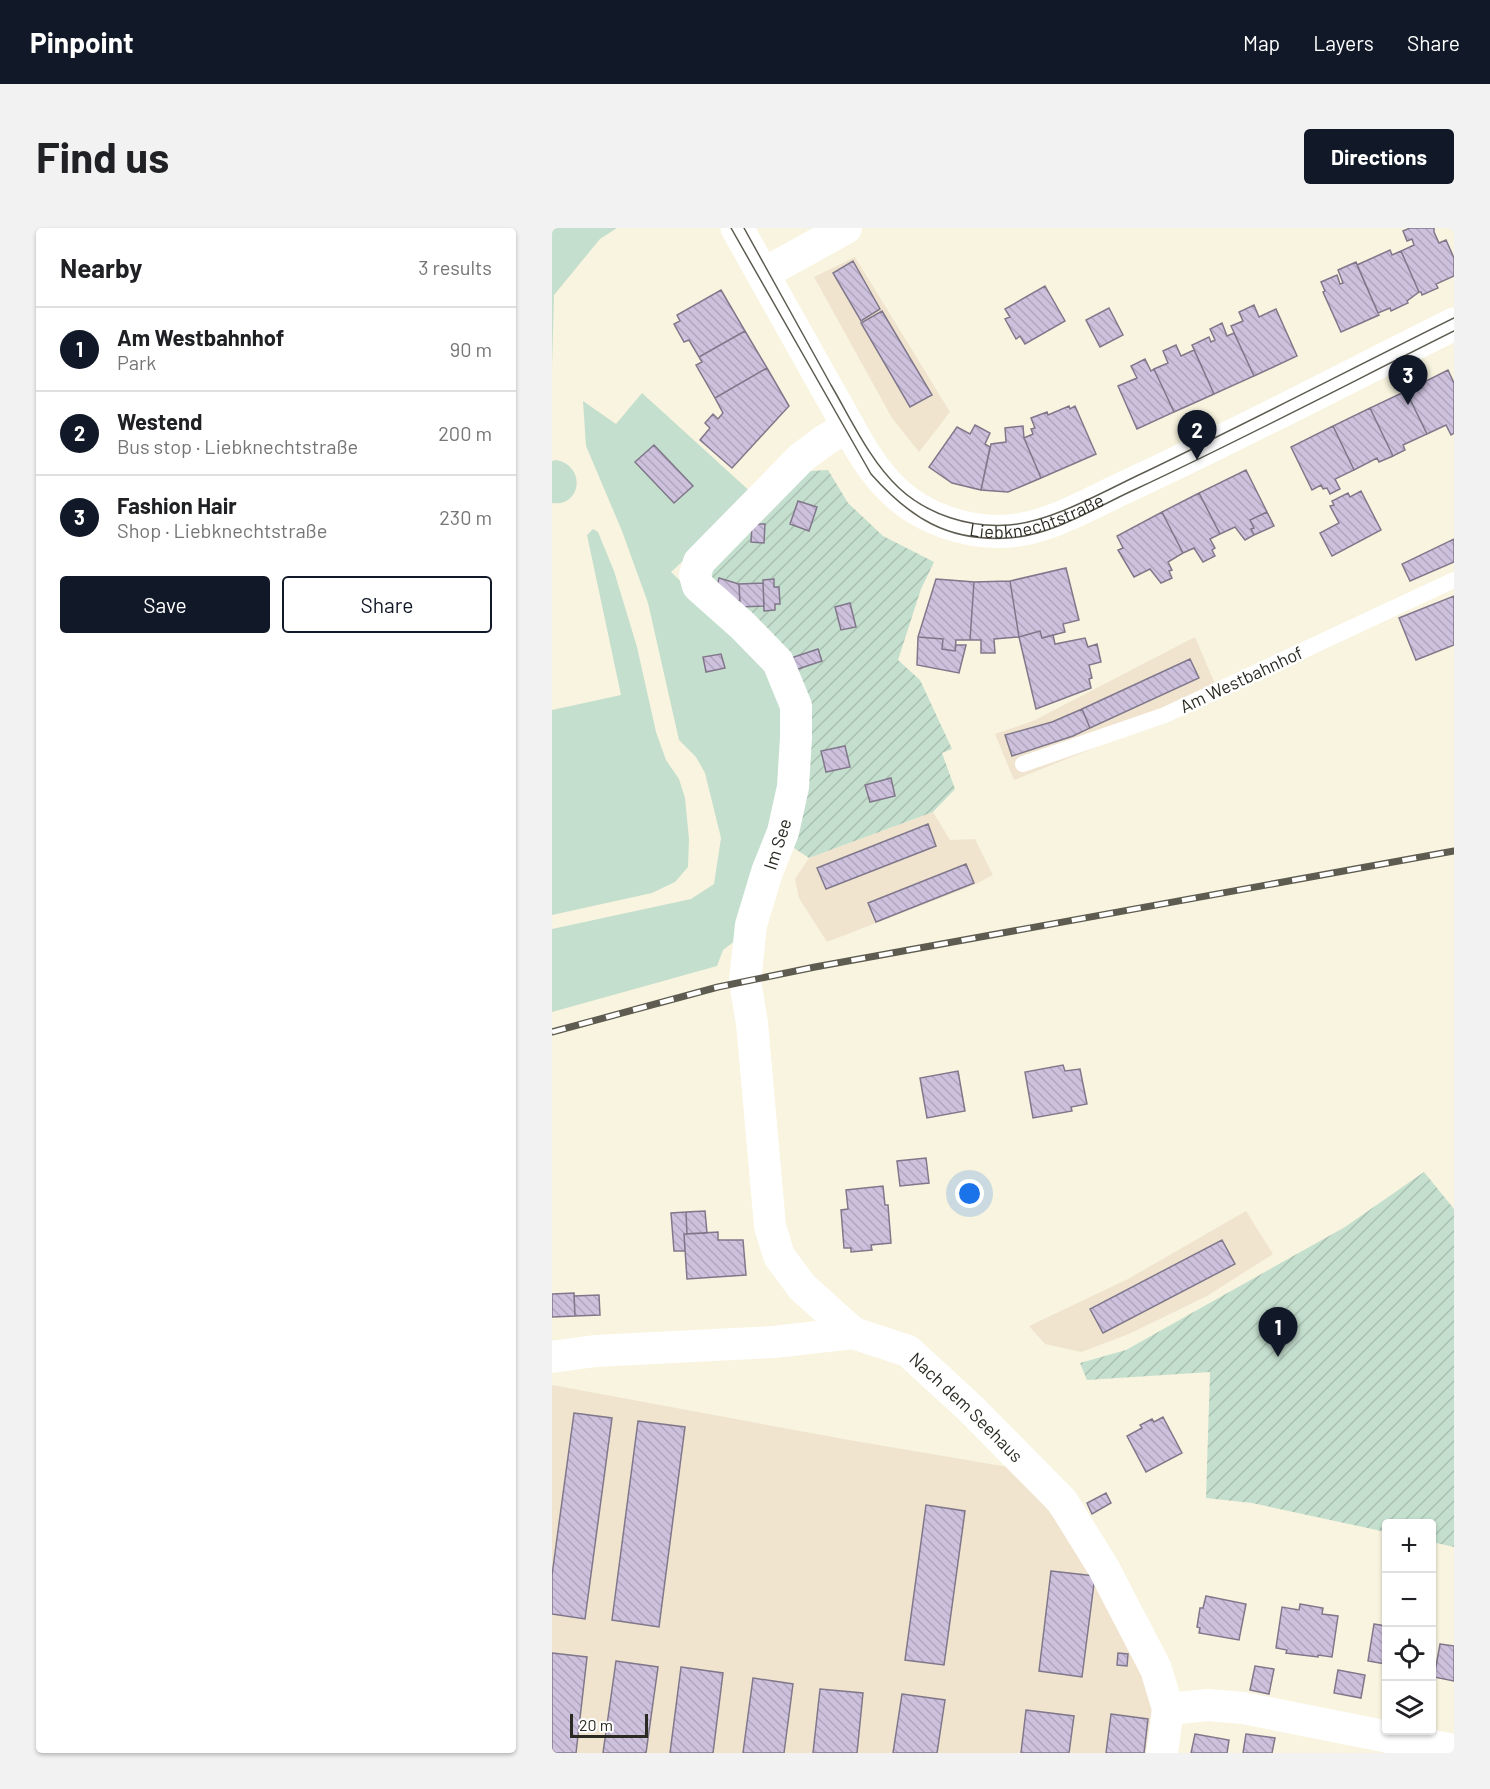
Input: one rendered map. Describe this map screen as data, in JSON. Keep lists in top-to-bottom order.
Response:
{
  "streets": {
    "street": ["Liebknechtstraße", "Im See", "Nach dem Seehaus"],
    "lane": ["Am Westbahnhof"]
  },
  "crossings": [
    ["Liebknechtstraße", "Im See"],
    ["Im See", "Nach dem Seehaus"]
  ],
  "scale_bar": "20 m",
  "page": {
    "header": "Pinpoint",
    "nav": ["Map", "Layers", "Share"],
    "buttons": [
      "Directions",
      ["Save", "Share"]
    ],
    "title": "Find us",
    "heading": ["Nearby", "3 results"],
    "list": [
      {
        "mark": "1",
        "name": "Am Westbahnhof",
        "note": "Park",
        "value": "90 m"
      },
      {
        "mark": "2",
        "name": "Westend",
        "note": "Bus stop · Liebknechtstraße",
        "value": "200 m"
      },
      {
        "mark": "3",
        "name": "Fashion Hair",
        "note": "Shop · Liebknechtstraße",
        "value": "230 m"
      }
    ],
    "pins": ["3", "2", "1"],
    "map_buttons": ["+", "−"],
    "scale": "20 m"
  }
}
